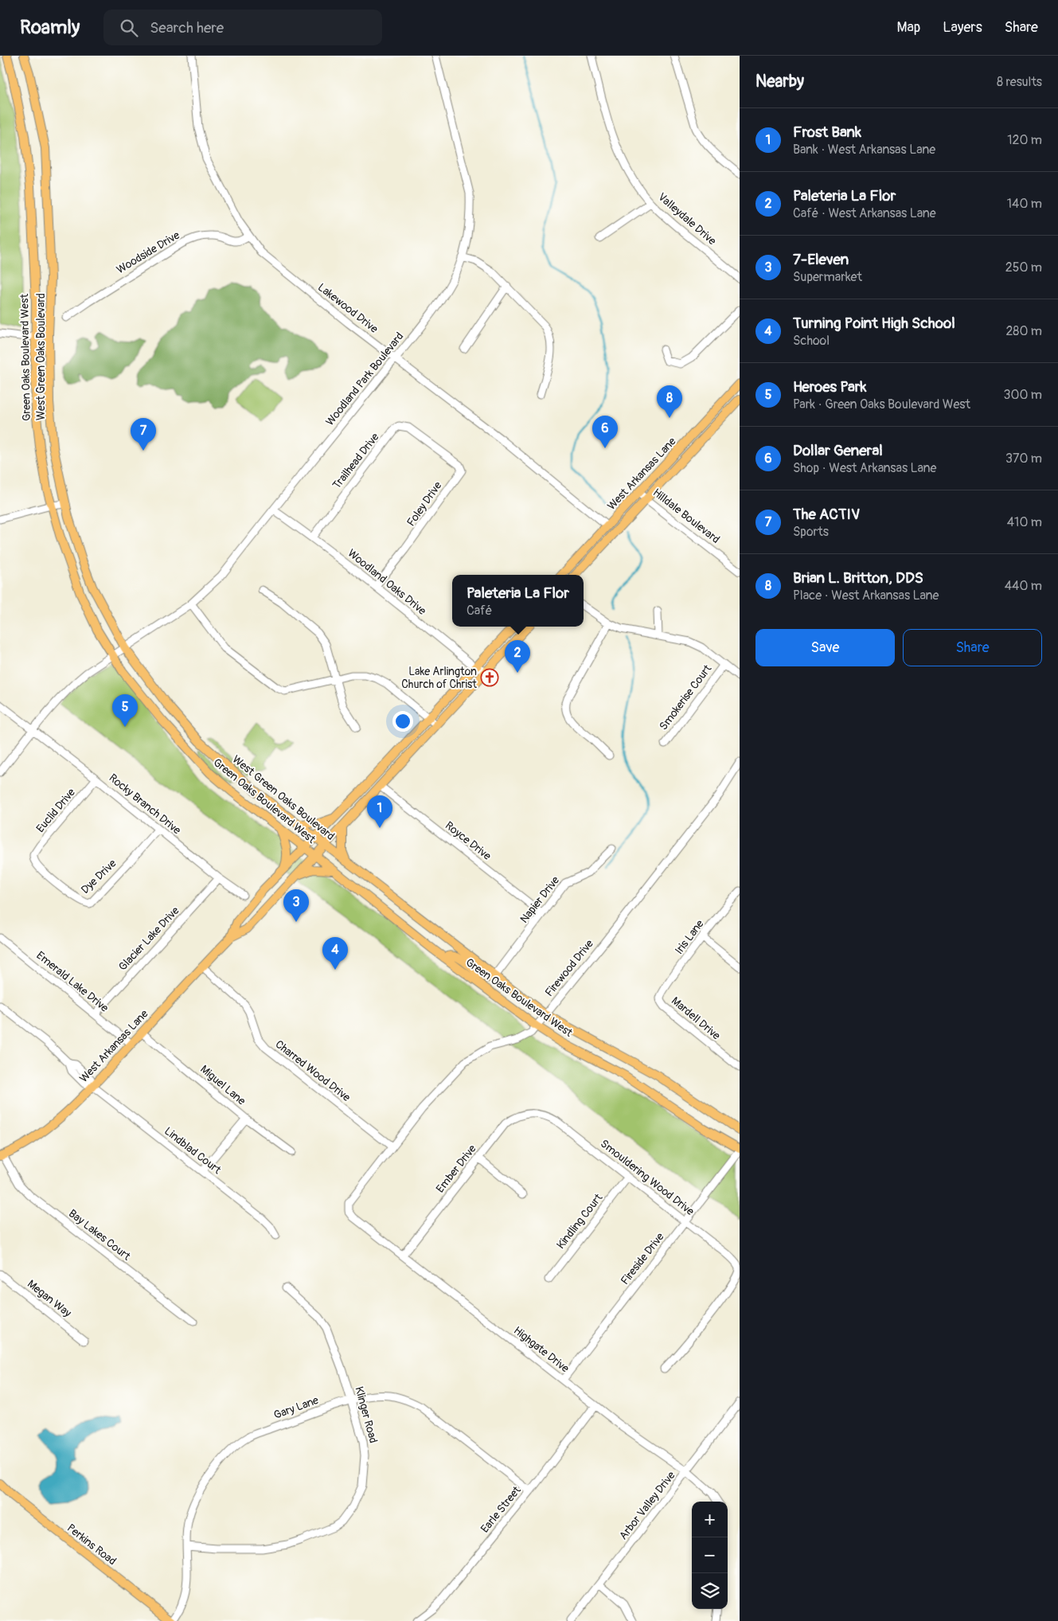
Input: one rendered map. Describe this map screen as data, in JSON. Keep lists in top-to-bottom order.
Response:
{
  "streets": {
    "main road": [
      "West Green Oaks Boulevard",
      "Green Oaks Boulevard West",
      "West Arkansas Lane",
      "Perkins Road"
    ],
    "street": [
      "Valleydale Drive",
      "Woodside Drive",
      "Lakewood Drive",
      "Woodland Park Boulevard",
      "Trailhead Drive",
      "Foley Drive",
      "Hilldale Boulevard",
      "Woodland Oaks Drive",
      "Smokerise Court",
      "Rocky Branch Drive",
      "Euclid Drive",
      "Royce Drive",
      "Dye Drive",
      "Napier Drive",
      "Iris Lane",
      "Glacier Lake Drive",
      "Firewood Drive",
      "Emerald Lake Drive",
      "Mardell Drive",
      "Charred Wood Drive",
      "Miguel Lane",
      "Lindblad Court",
      "Ember Drive",
      "Smouldering Wood Drive",
      "Kindling Court",
      "Bay Lakes Court",
      "Fireside Drive",
      "Megan Way",
      "Highgate Drive",
      "Gary Lane",
      "Klinger Road",
      "Arbor Valley Drive",
      "Earle Street"
    ]
  },
  "crossings": [
    ["Woodside Drive", "Lakewood Drive"],
    ["Lakewood Drive", "Woodland Park Boulevard"],
    ["Lakewood Drive", "West Arkansas Lane"],
    ["West Green Oaks Boulevard", "Woodland Park Boulevard"],
    ["West Green Oaks Boulevard", "West Arkansas Lane"],
    ["West Green Oaks Boulevard", "Napier Drive"],
    ["West Green Oaks Boulevard", "Firewood Drive"],
    ["Green Oaks Boulevard West", "Woodland Park Boulevard"],
    ["Green Oaks Boulevard West", "West Arkansas Lane"],
    ["Green Oaks Boulevard West", "Firewood Drive"],
    ["Green Oaks Boulevard West", "Fireside Drive"],
    ["Woodland Park Boulevard", "Woodland Oaks Drive"],
    ["Woodland Park Boulevard", "Rocky Branch Drive"],
    ["Trailhead Drive", "Foley Drive"],
    ["Trailhead Drive", "Woodland Oaks Drive"],
    ["West Arkansas Lane", "Hilldale Boulevard"],
    ["West Arkansas Lane", "Woodland Oaks Drive"],
    ["West Arkansas Lane", "Royce Drive"],
    ["West Arkansas Lane", "Emerald Lake Drive"],
    ["West Arkansas Lane", "Charred Wood Drive"],
    ["West Arkansas Lane", "Miguel Lane"],
    ["West Arkansas Lane", "Lindblad Court"],
    ["West Arkansas Lane", "Bay Lakes Court"],
    ["Foley Drive", "Woodland Oaks Drive"],
    ["Rocky Branch Drive", "Euclid Drive"],
    ["Rocky Branch Drive", "Dye Drive"],
    ["Rocky Branch Drive", "Glacier Lake Drive"],
    ["Euclid Drive", "Dye Drive"],
    ["Royce Drive", "Napier Drive"],
    ["Iris Lane", "Mardell Drive"],
    ["Glacier Lake Drive", "Emerald Lake Drive"],
    ["Firewood Drive", "Charred Wood Drive"],
    ["Firewood Drive", "Highgate Drive"],
    ["Ember Drive", "Smouldering Wood Drive"],
    ["Ember Drive", "Highgate Drive"],
    ["Smouldering Wood Drive", "Kindling Court"],
    ["Smouldering Wood Drive", "Fireside Drive"],
    ["Fireside Drive", "Highgate Drive"],
    ["Highgate Drive", "Arbor Valley Drive"],
    ["Highgate Drive", "Earle Street"],
    ["Gary Lane", "Klinger Road"],
    ["Gary Lane", "Earle Street"],
    ["Gary Lane", "Perkins Road"]
  ],
  "places": {
    "church": ["Lake Arlington Church of Christ"]
  },
  "page": {
    "header": "Roamly",
    "search": "Search here",
    "nav": ["Map", "Layers", "Share"],
    "heading": ["Nearby", "8 results"],
    "list": [
      {
        "mark": "1",
        "name": "Frost Bank",
        "note": "Bank · West Arkansas Lane",
        "value": "120 m"
      },
      {
        "mark": "2",
        "name": "Paleteria La Flor",
        "note": "Café · West Arkansas Lane",
        "value": "140 m"
      },
      {
        "mark": "3",
        "name": "7-Eleven",
        "note": "Supermarket",
        "value": "250 m"
      },
      {
        "mark": "4",
        "name": "Turning Point High School",
        "note": "School",
        "value": "280 m"
      },
      {
        "mark": "5",
        "name": "Heroes Park",
        "note": "Park · Green Oaks Boulevard West",
        "value": "300 m"
      },
      {
        "mark": "6",
        "name": "Dollar General",
        "note": "Shop · West Arkansas Lane",
        "value": "370 m"
      },
      {
        "mark": "7",
        "name": "The ACTIV",
        "note": "Sports",
        "value": "410 m"
      },
      {
        "mark": "8",
        "name": "Brian L. Britton, DDS",
        "note": "Place · West Arkansas Lane",
        "value": "440 m"
      }
    ],
    "pins": [
      "8",
      "6",
      "7",
      "2",
      "5",
      "1",
      "3",
      "4"
    ],
    "popup": ["Paleteria La Flor", "Café"],
    "buttons": ["Save", "Share"],
    "map_buttons": ["+", "−"]
  }
}
